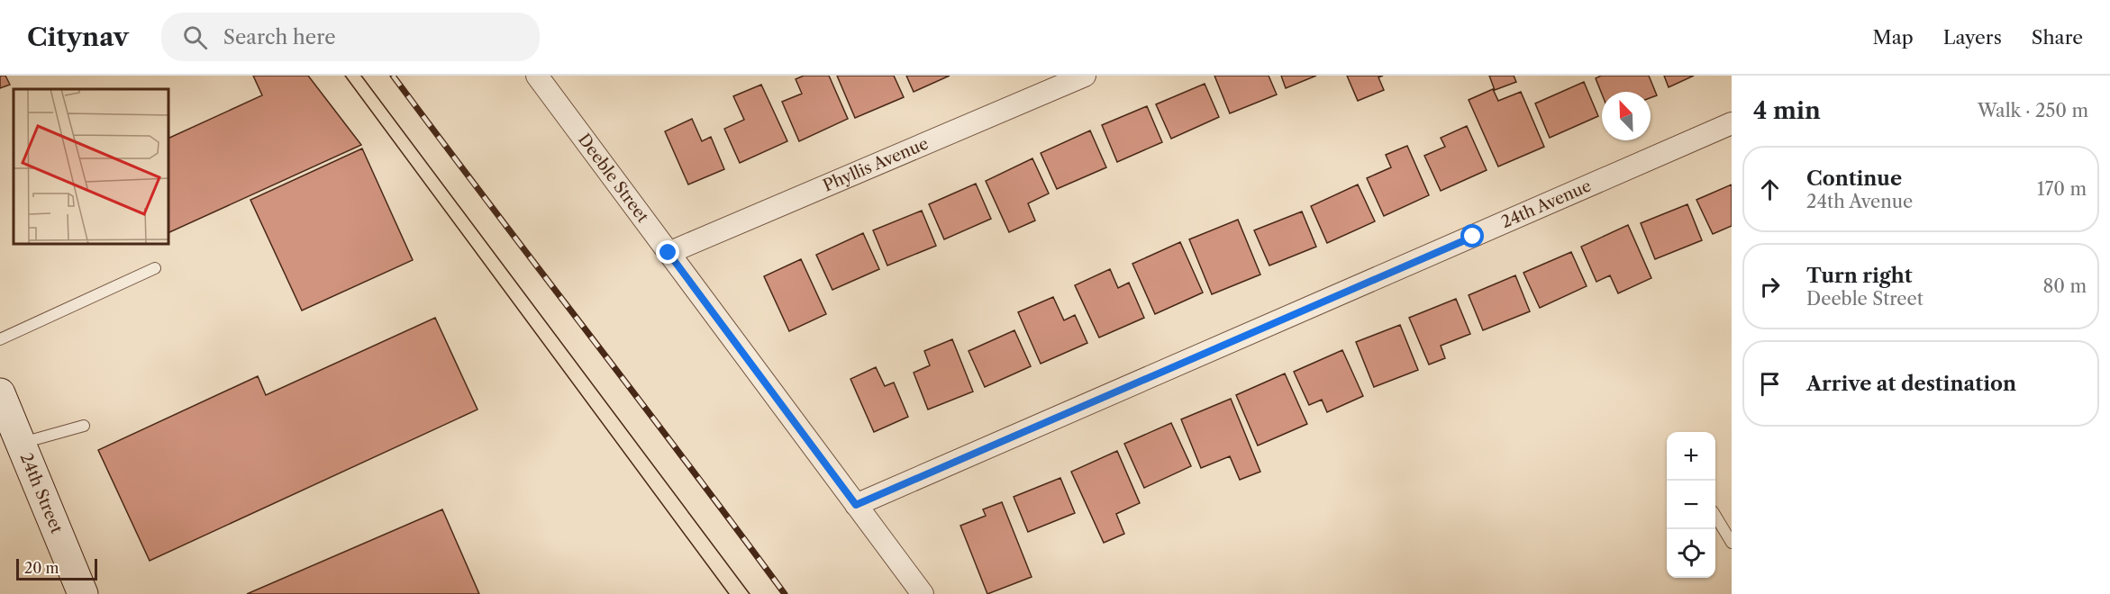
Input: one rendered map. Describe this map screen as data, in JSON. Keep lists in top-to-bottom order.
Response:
{
  "streets": {
    "street": [
      "Phyllis Avenue",
      "Deeble Street",
      "24th Avenue",
      "24th Street"
    ]
  },
  "crossings": [
    ["Phyllis Avenue", "Deeble Street"],
    ["Deeble Street", "24th Avenue"]
  ],
  "scale_bar": "20 m",
  "north": "top left",
  "page": {
    "header": "Citynav",
    "search": "Search here",
    "nav": ["Map", "Layers", "Share"],
    "heading": ["4 min", "Walk · 250 m"],
    "list": [
      ["Continue", "24th Avenue", "170 m"],
      ["Turn right", "Deeble Street", "80 m"],
      "Arrive at destination"
    ],
    "map_buttons": ["+", "−"],
    "scale": "20 m"
  }
}
